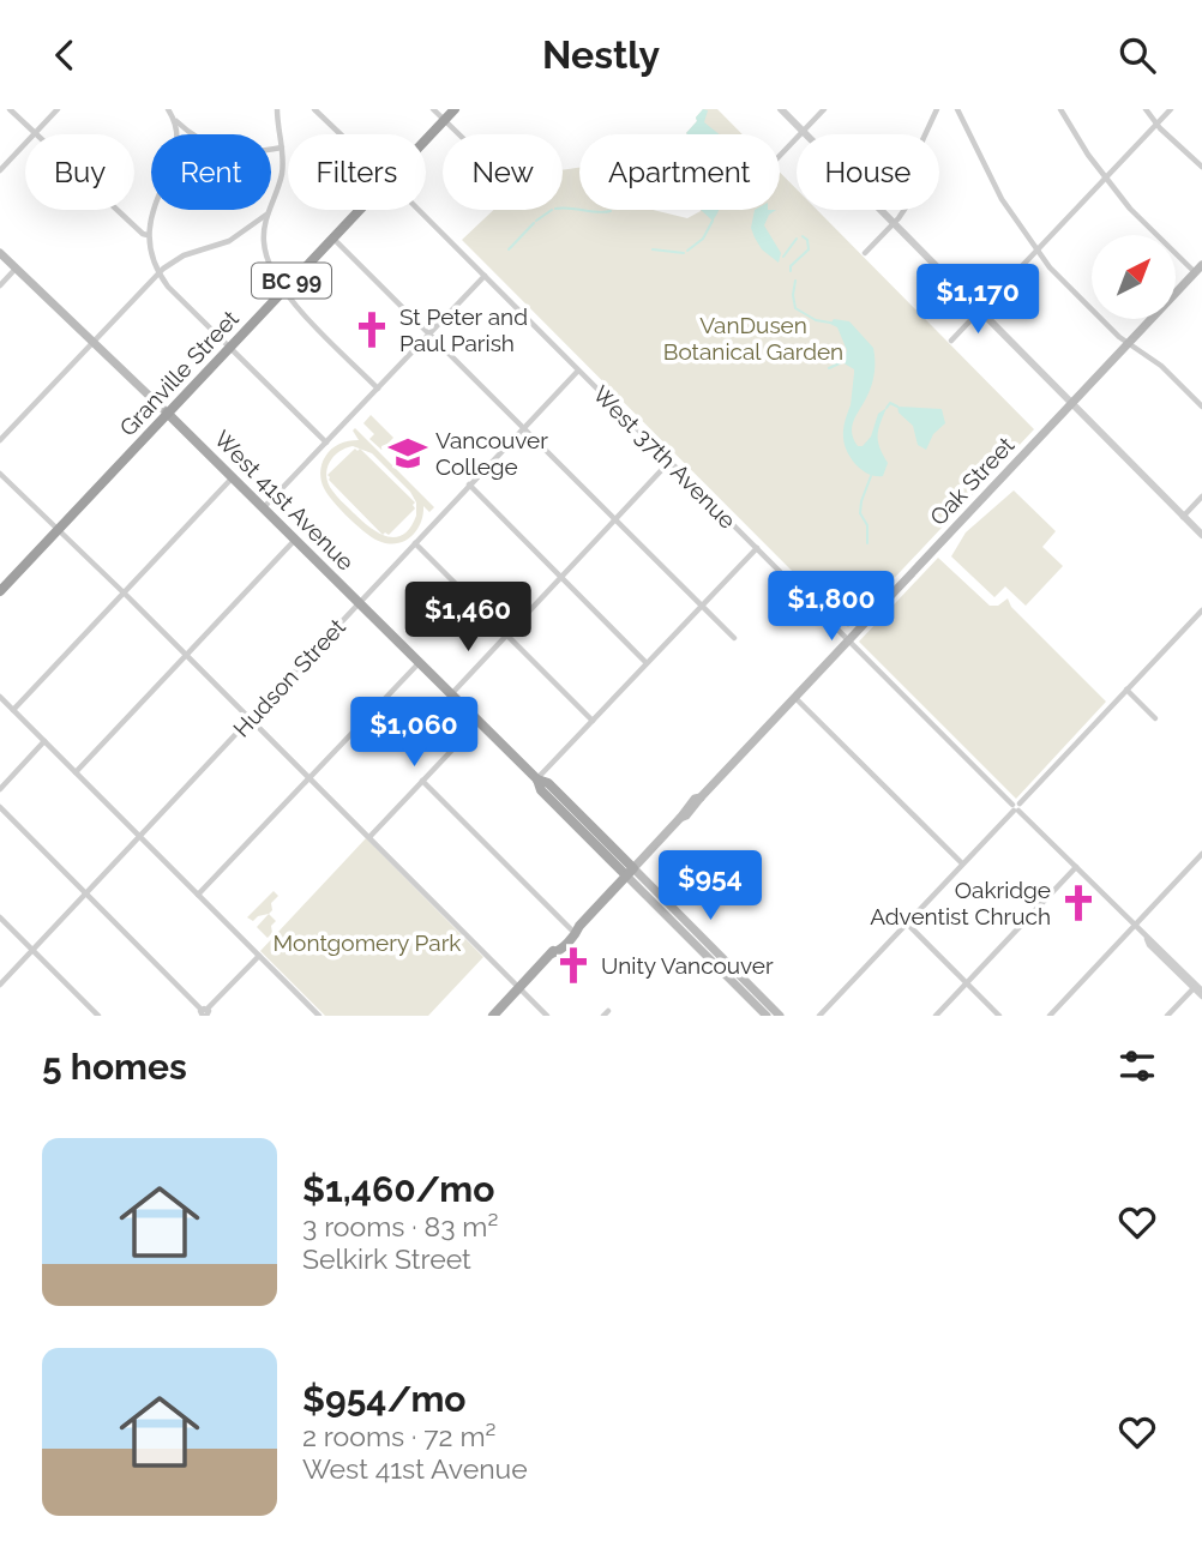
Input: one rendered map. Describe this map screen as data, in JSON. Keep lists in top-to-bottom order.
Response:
{
  "streets": {
    "highway": ["BC 99", "Granville Street"],
    "main road": ["Oak Street", "West 41st Avenue"],
    "street": ["West 37th Avenue", "Hudson Street"]
  },
  "crossings": [
    ["Granville Street", "West 41st Avenue"],
    ["West 37th Avenue", "Oak Street"],
    ["West 37th Avenue", "Hudson Street"],
    ["Oak Street", "West 41st Avenue"],
    ["West 41st Avenue", "Hudson Street"]
  ],
  "parks": ["VanDusen Botanical Garden", "Montgomery Park"],
  "places": {
    "church": ["St Peter and Paul Parish", "Oakridge Adventist Chruch", "Unity Vancouver"],
    "school or university": ["Vancouver College"]
  },
  "north": "top right",
  "page": {
    "header": "Nestly",
    "chip": [
      "Buy",
      "Rent",
      "Filters",
      "New",
      "Apartment",
      "House"
    ],
    "price": [
      "$1,170",
      "$1,800",
      "$1,460",
      "$1,060",
      "$954"
    ],
    "heading": "5 homes",
    "list": [
      {
        "name": "$1,460/mo",
        "note": "3 rooms · 83 m² · Selkirk Street"
      },
      {
        "name": "$954/mo",
        "note": "2 rooms · 72 m² · West 41st Avenue"
      }
    ]
  }
}
